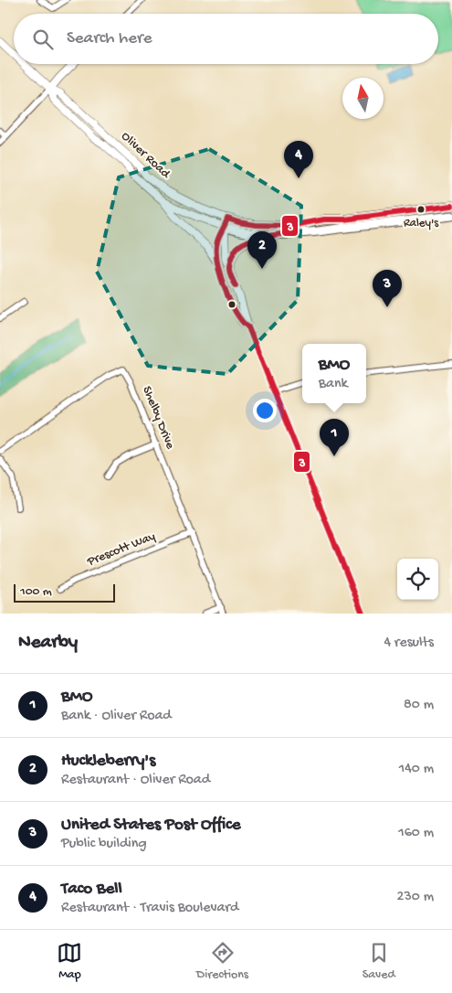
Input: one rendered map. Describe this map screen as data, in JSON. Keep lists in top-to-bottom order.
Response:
{
  "streets": {
    "street": ["Oliver Road", "Shelby Drive", "Prescott Way"]
  },
  "crossings": [
    ["Shelby Drive", "Prescott Way"]
  ],
  "places": ["Raley's"],
  "lines": ["transit line 3"],
  "scale_bar": "100 m",
  "north": "top",
  "page": {
    "search": "Search here",
    "pins": [
      "4",
      "2",
      "3",
      "1"
    ],
    "popup": ["BMO", "Bank"],
    "scale": "100 m",
    "heading": ["Nearby", "4 results"],
    "list": [
      {
        "mark": "1",
        "name": "BMO",
        "note": "Bank · Oliver Road",
        "value": "80 m"
      },
      {
        "mark": "2",
        "name": "Huckleberry's",
        "note": "Restaurant · Oliver Road",
        "value": "140 m"
      },
      {
        "mark": "3",
        "name": "United States Post Office",
        "note": "Public building",
        "value": "160 m"
      },
      {
        "mark": "4",
        "name": "Taco Bell",
        "note": "Restaurant · Travis Boulevard",
        "value": "230 m"
      }
    ],
    "nav": ["Map", "Directions", "Saved"]
  }
}
